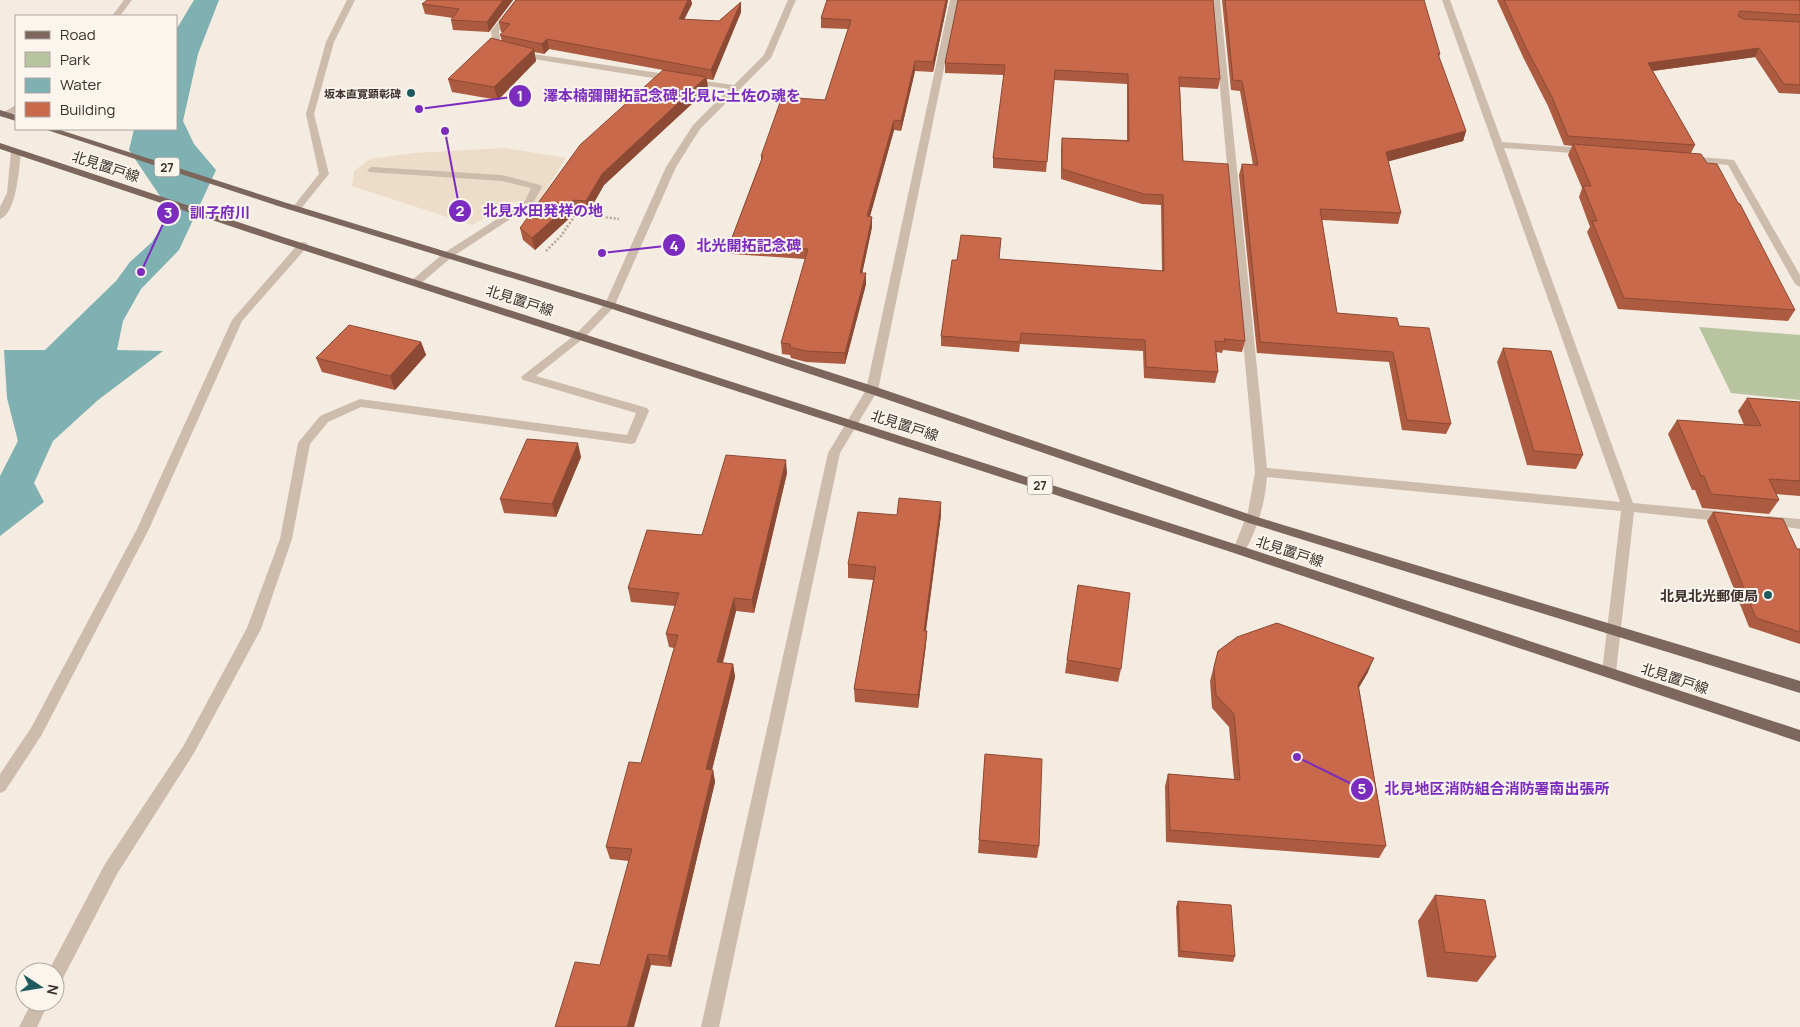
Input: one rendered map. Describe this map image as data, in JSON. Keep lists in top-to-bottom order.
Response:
{
  "streets": {
    "main road": ["北見置戸線", "27"]
  },
  "places": [
    "坂本直寛顕彰碑",
    "澤本楠彌開拓記念碑 北見に土佐の魂を",
    "北見水田発祥の地",
    "北光開拓記念碑",
    "訓子府川",
    "北見北光郵便局",
    "北見地区消防組合消防署南出張所"
  ],
  "legend": [
    "Road",
    "Park",
    "Water",
    "Building"
  ],
  "north": "right"
}
